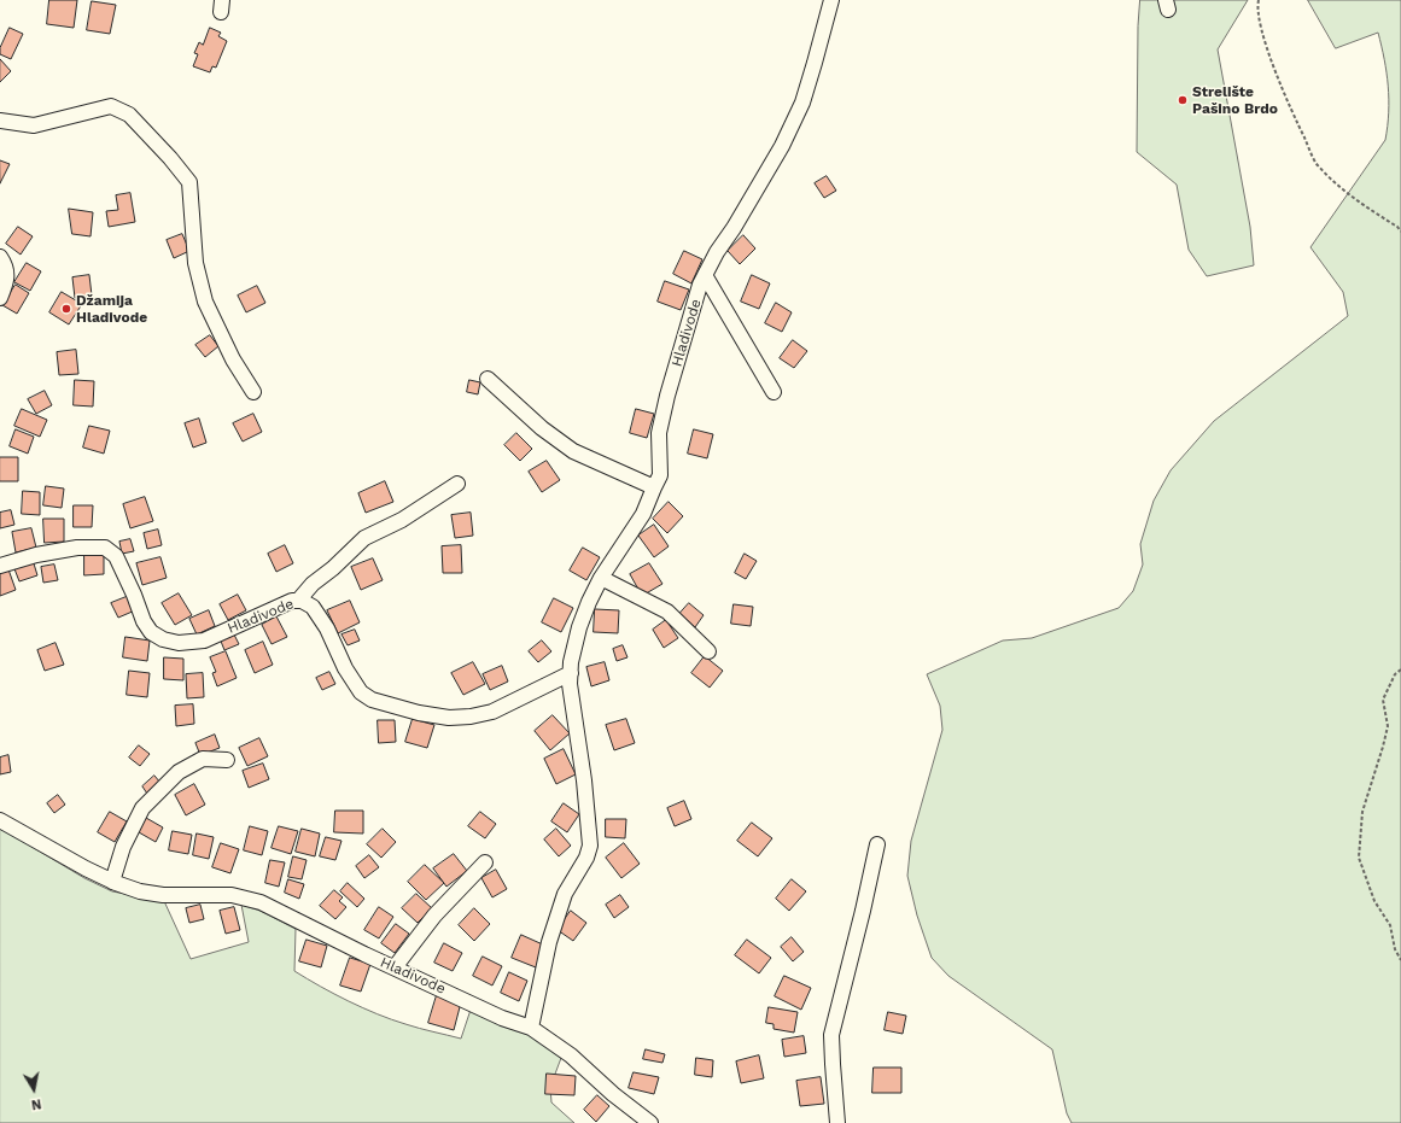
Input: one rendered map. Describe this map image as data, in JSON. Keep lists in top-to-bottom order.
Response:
{
  "streets": {
    "street": ["Hladivode"]
  },
  "places": ["Strelište Pašino Brdo", "Džamija Hladivode"],
  "north": "bottom"
}
